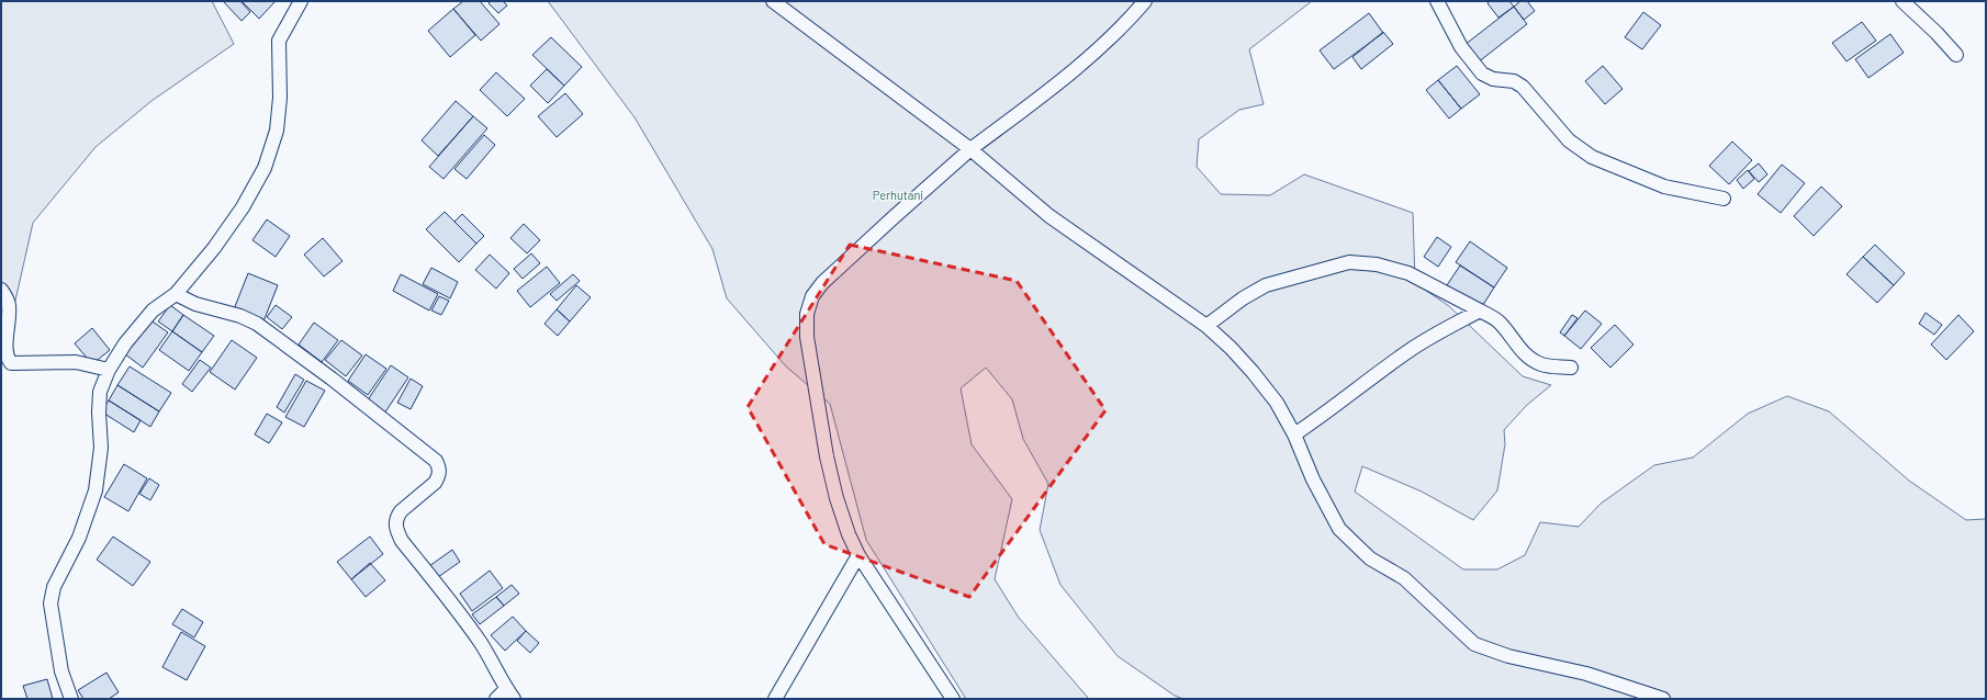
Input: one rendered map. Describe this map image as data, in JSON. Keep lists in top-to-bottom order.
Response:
{
  "parks": ["Perhutani"]
}
